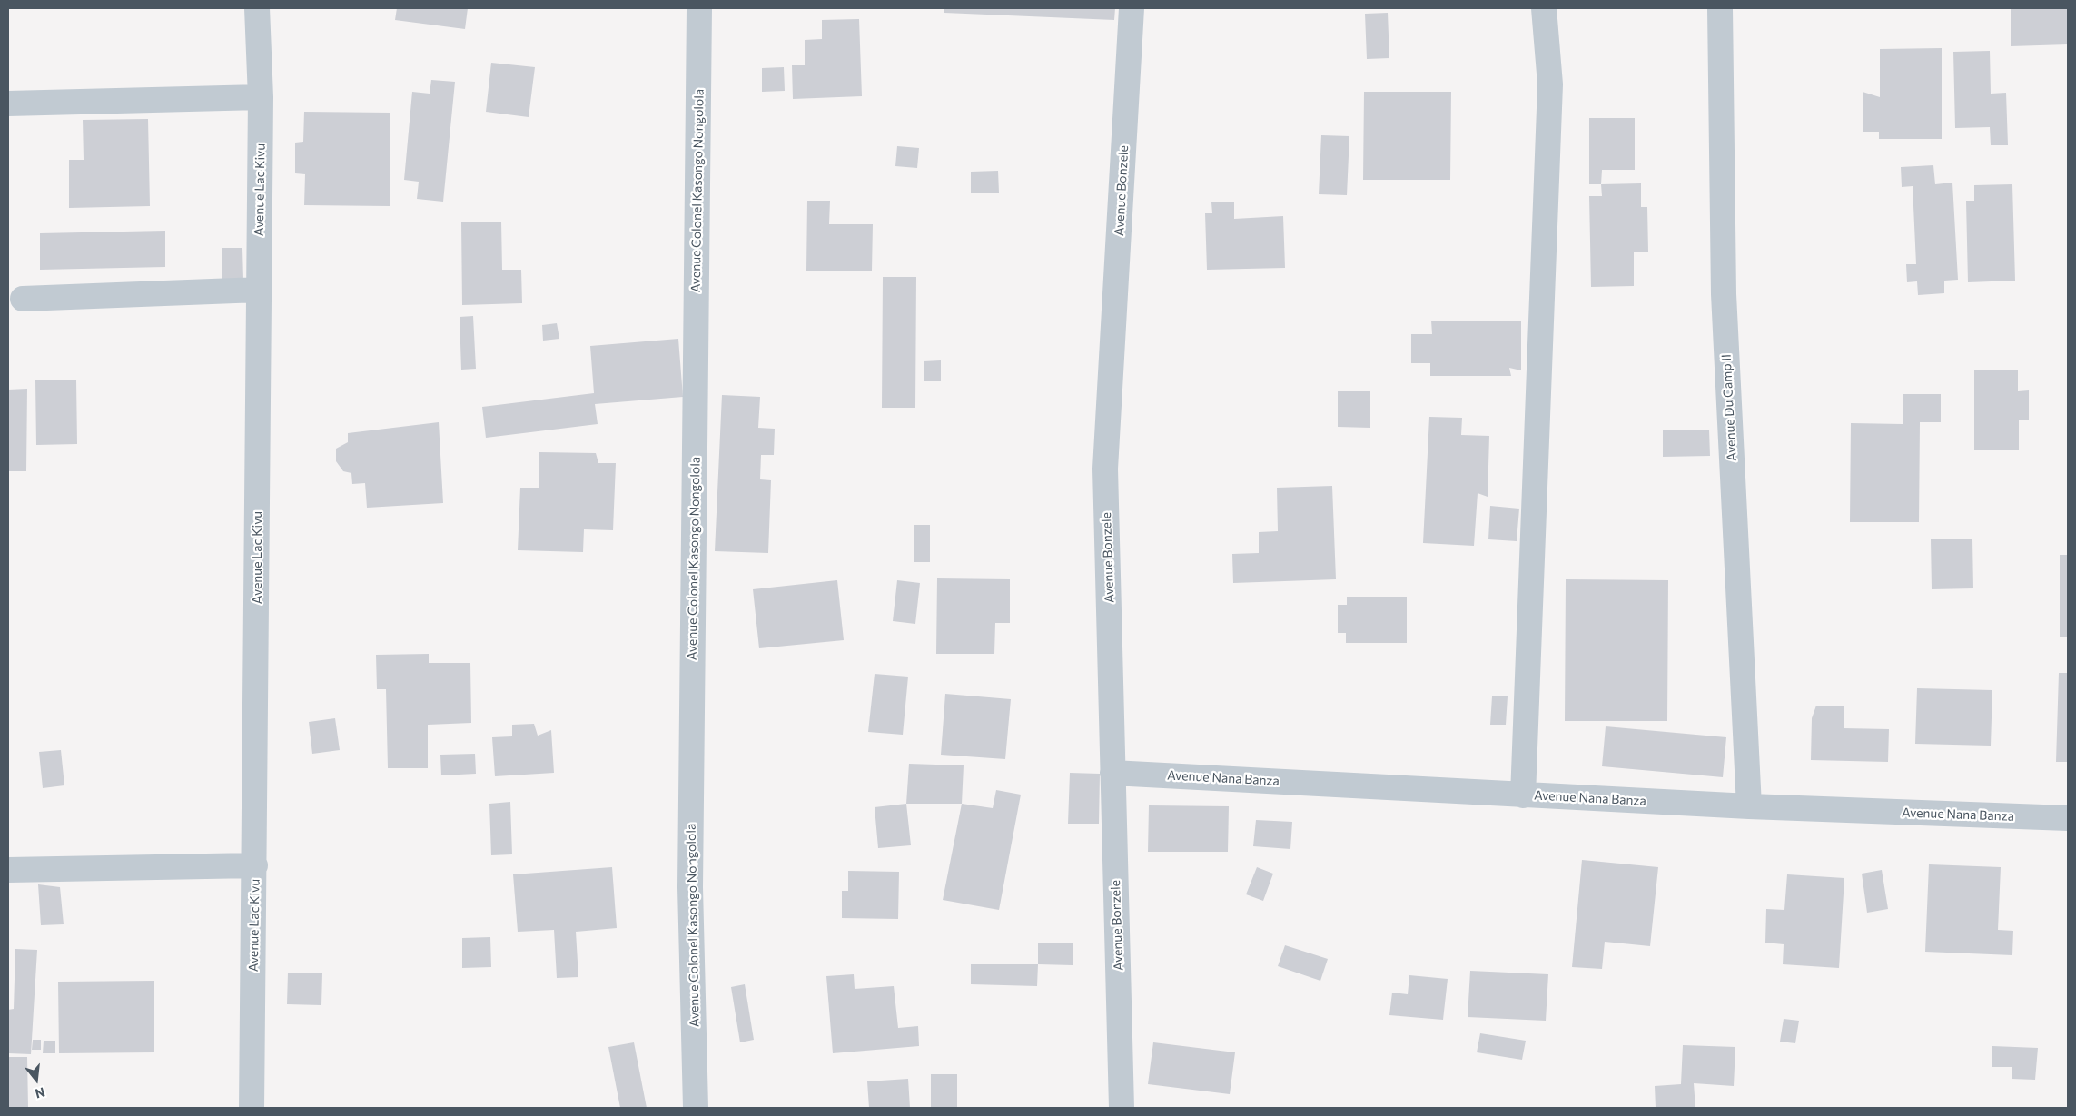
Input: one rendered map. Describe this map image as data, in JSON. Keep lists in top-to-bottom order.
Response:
{
  "streets": {
    "street": [
      "Avenue Lac Kivu",
      "Avenue Colonel Kasongo Nongolola",
      "Avenue Bonzele",
      "Avenue Du Camp II",
      "Avenue Nana Banza"
    ]
  },
  "crossings": [
    ["Avenue Bonzele", "Avenue Nana Banza"],
    ["Avenue Du Camp II", "Avenue Nana Banza"]
  ],
  "north": "bottom"
}
